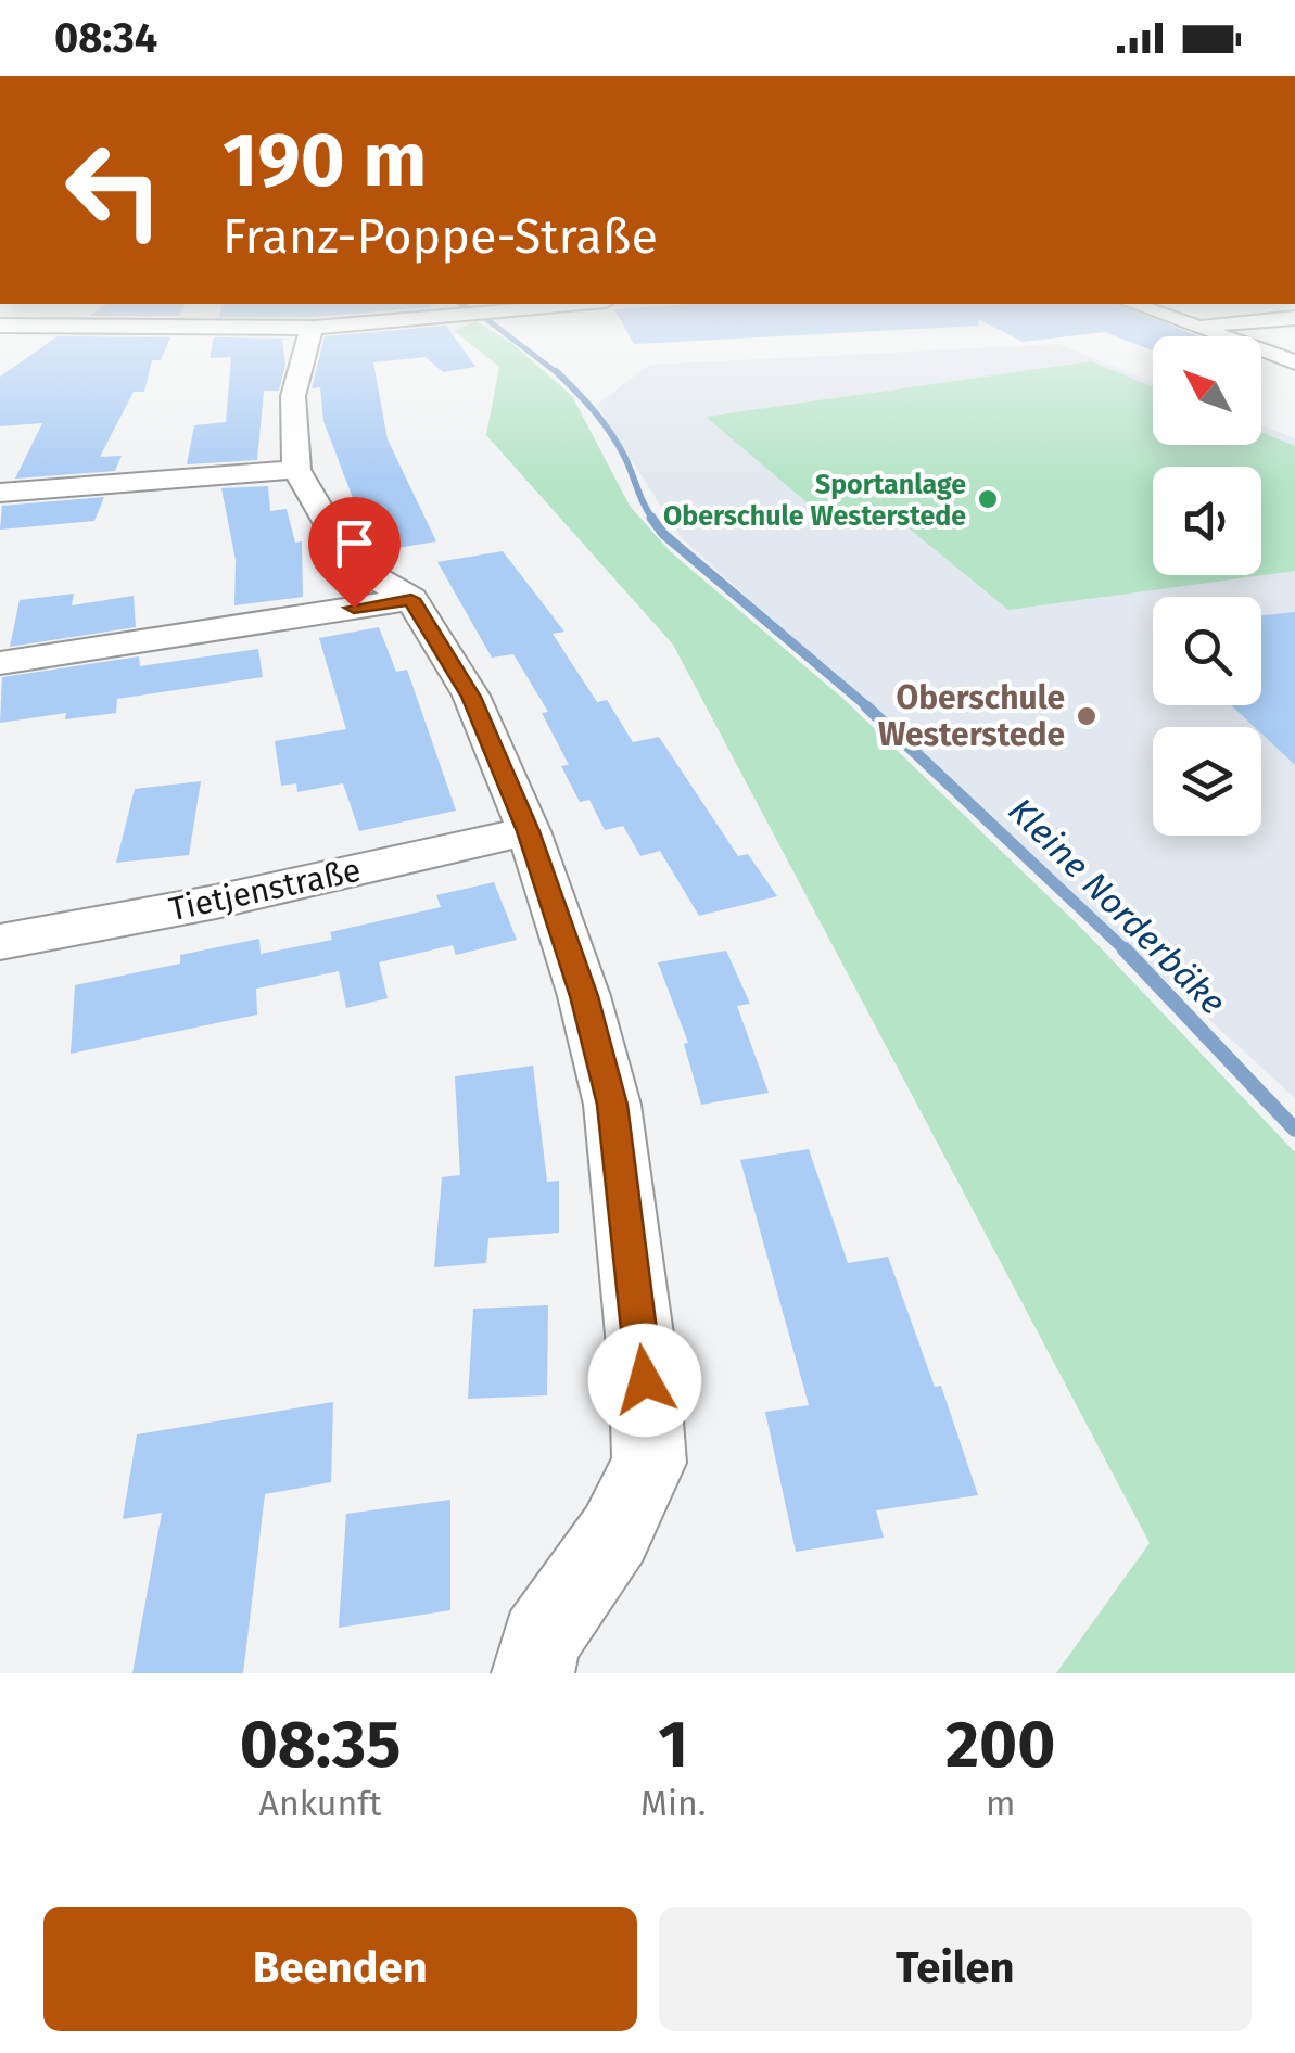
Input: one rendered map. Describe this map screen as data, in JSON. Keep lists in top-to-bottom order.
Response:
{
  "streets": {
    "street": ["Tietjenstraße"]
  },
  "water": ["Kleine Norderbäke"],
  "places": ["Sportanlage Oberschule Westerstede", "Oberschule Westerstede"],
  "north": "top left",
  "page": {
    "status": "08:34",
    "turn": ["190 m", "Franz-Poppe-Straße"],
    "eta": [
      "08:35",
      "Ankunft",
      "1",
      "Min.",
      "200",
      "m"
    ],
    "buttons": ["Beenden", "Teilen"]
  }
}
